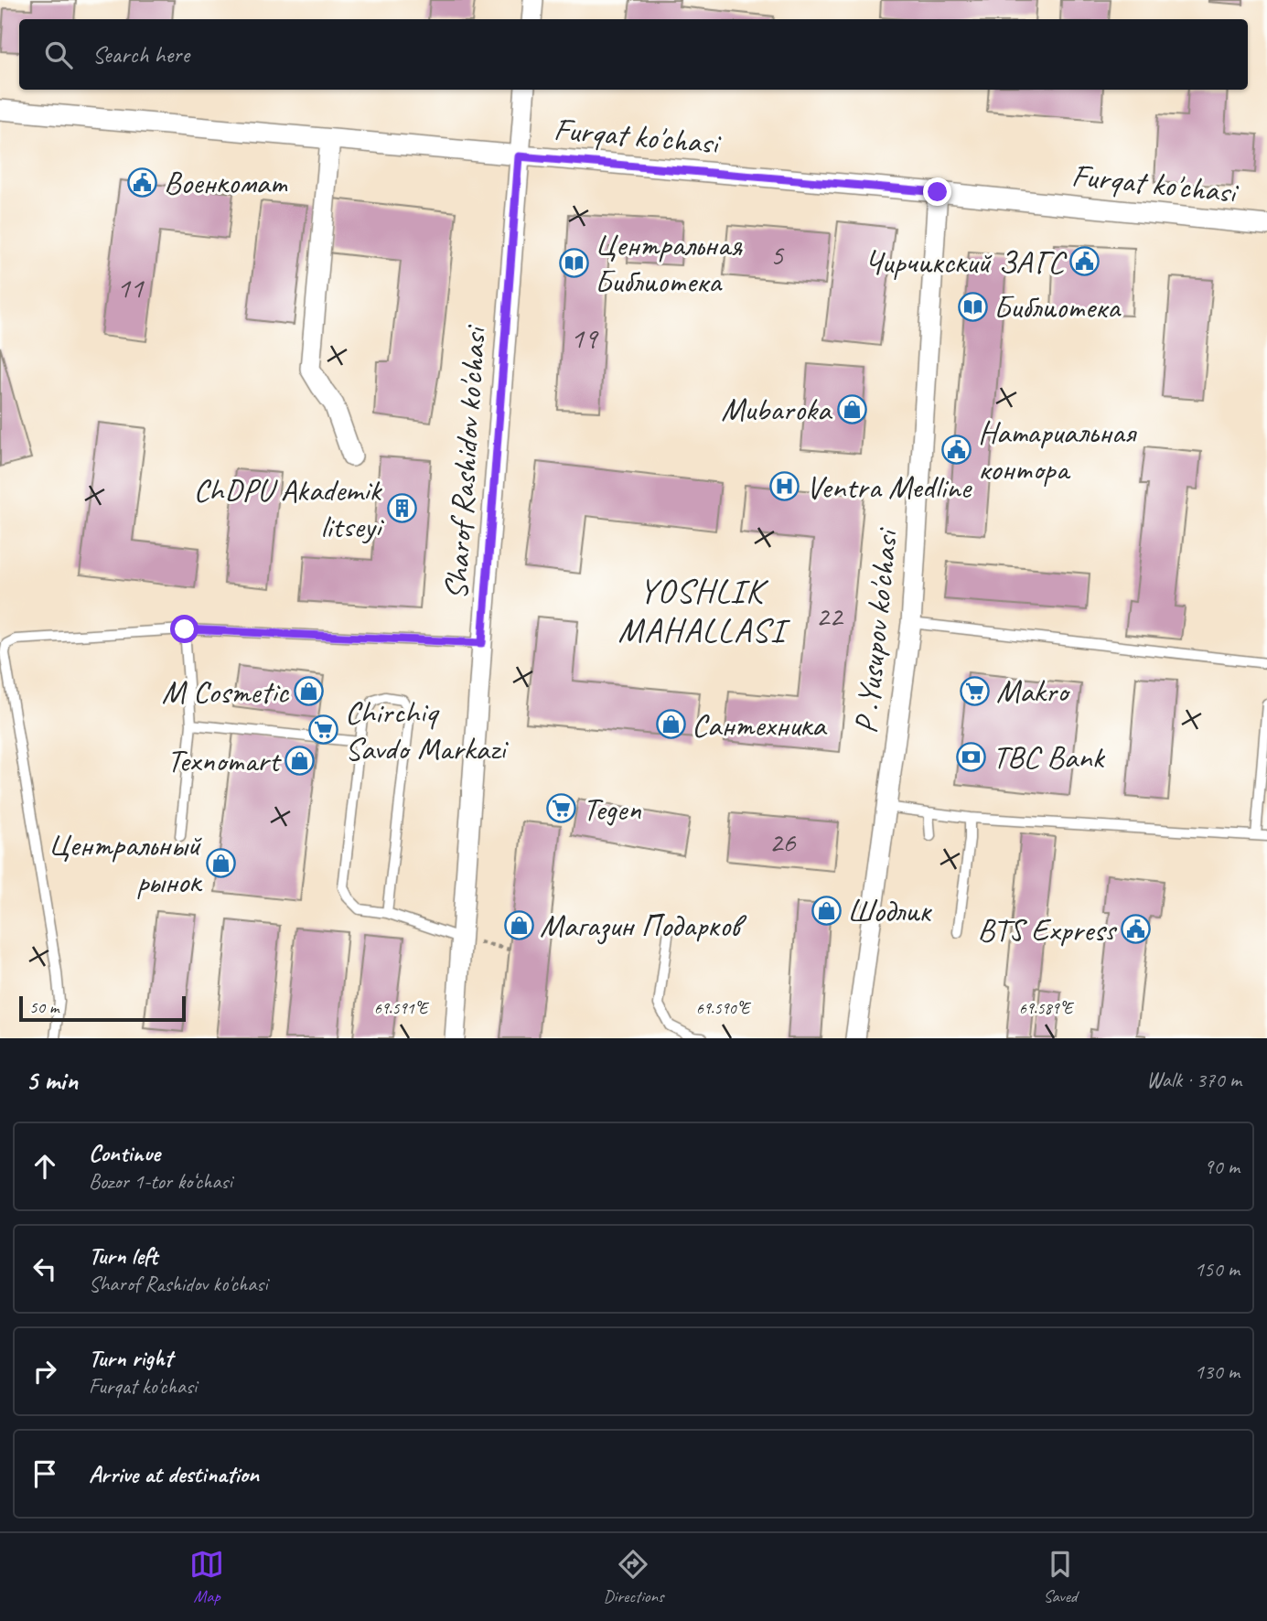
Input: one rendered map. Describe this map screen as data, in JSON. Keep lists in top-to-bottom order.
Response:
{
  "streets": {
    "street": ["Furqat ko'chasi", "Sharof Rashidov ko'chasi", "P .Yusupov ko'chasi"]
  },
  "crossings": [
    ["Furqat ko'chasi", "Sharof Rashidov ko'chasi"],
    ["Furqat ko'chasi", "P .Yusupov ko'chasi"]
  ],
  "districts": ["YOSHLIK MAHALLASI"],
  "places": {
    "public building": [
      "Военкомат",
      "Чирчикский ЗАГС",
      "Натариальная контора",
      "BTS Express"
    ],
    "library": ["Центральная Библиотека", "Библиотека"],
    "shop": [
      "Mubaroka",
      "M Cosmetic",
      "Сантехника",
      "Texnomart",
      "Центральный рынок",
      "Шодлик",
      "Магазин Подарков"
    ],
    "hospital": ["Ventra Medline"],
    "building": ["ChDPU Akademik litseyi"],
    "supermarket": ["Makro", "Chirchiq Savdo Markazi", "Tegen"],
    "bank": ["TBC Bank"]
  },
  "house_numbers": [
    "5",
    "11",
    "19",
    "22",
    "26"
  ],
  "scale_bar": "50 m",
  "page": {
    "search": "Search here",
    "scale": "50 m",
    "heading": ["5 min", "Walk · 370 m"],
    "list": [
      ["Continue", "Bozor 1-tor ko‘chasi", "90 m"],
      ["Turn left", "Sharof Rashidov ko'chasi", "150 m"],
      ["Turn right", "Furqat ko'chasi", "130 m"],
      "Arrive at destination"
    ],
    "nav": ["Map", "Directions", "Saved"]
  },
  "coordinates": ["69.591°E", "69.590°E", "69.589°E"]
}
